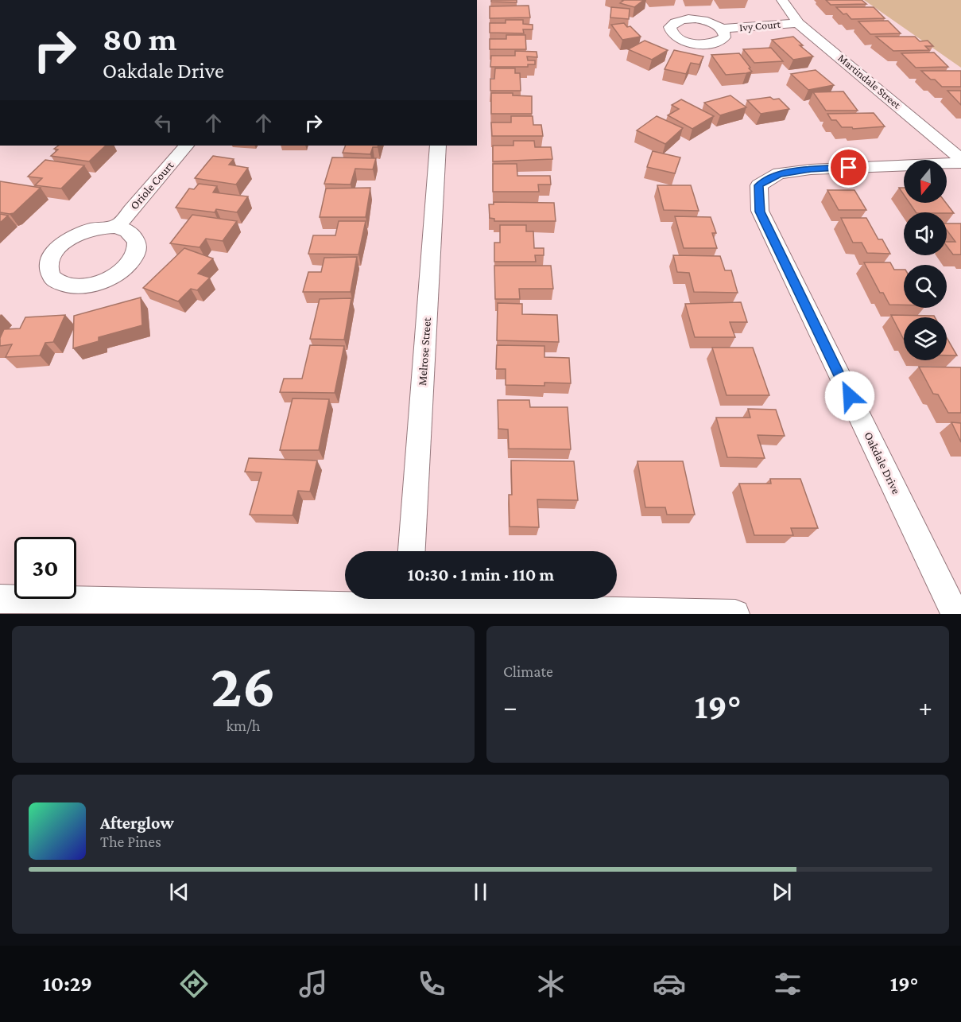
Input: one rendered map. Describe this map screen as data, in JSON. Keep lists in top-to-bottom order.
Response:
{
  "streets": {
    "street": [
      "Ivy Court",
      "Martindale Street",
      "Oriole Court",
      "Melrose Street",
      "Oakdale Drive"
    ]
  },
  "crossings": [
    ["Ivy Court", "Martindale Street"]
  ],
  "north": "bottom",
  "page": {
    "turn": ["80 m", "Oakdale Drive"],
    "limit": "30",
    "trip": "10:30 · 1 min · 110 m",
    "tile": [
      ["26", "km/h"],
      "Climate"
    ],
    "heat": ["−", "19°", "+"],
    "song": ["Afterglow", "The Pines"],
    "tabs": ["10:29", "19°"]
  }
}
